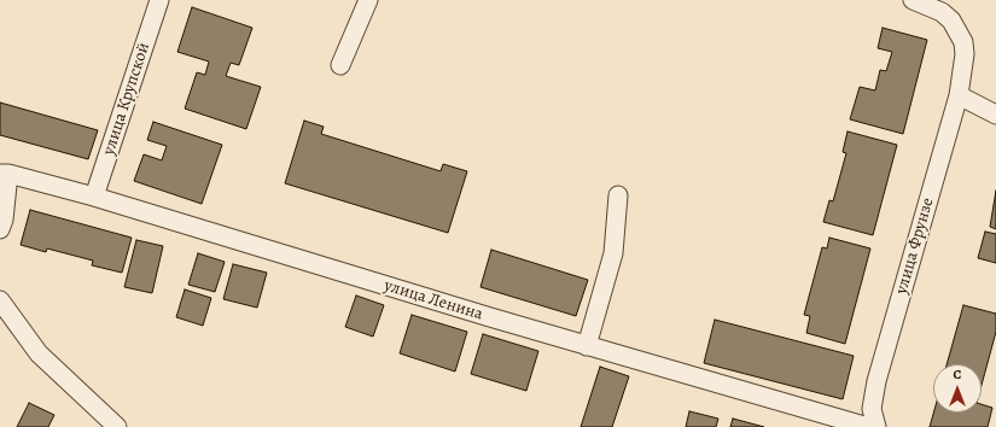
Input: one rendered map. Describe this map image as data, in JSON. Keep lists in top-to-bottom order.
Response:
{
  "streets": {
    "street": ["улица Крупской", "улица Фрунзе", "улица Ленина"]
  },
  "crossings": [
    ["улица Крупской", "улица Ленина"]
  ],
  "north": "top"
}
